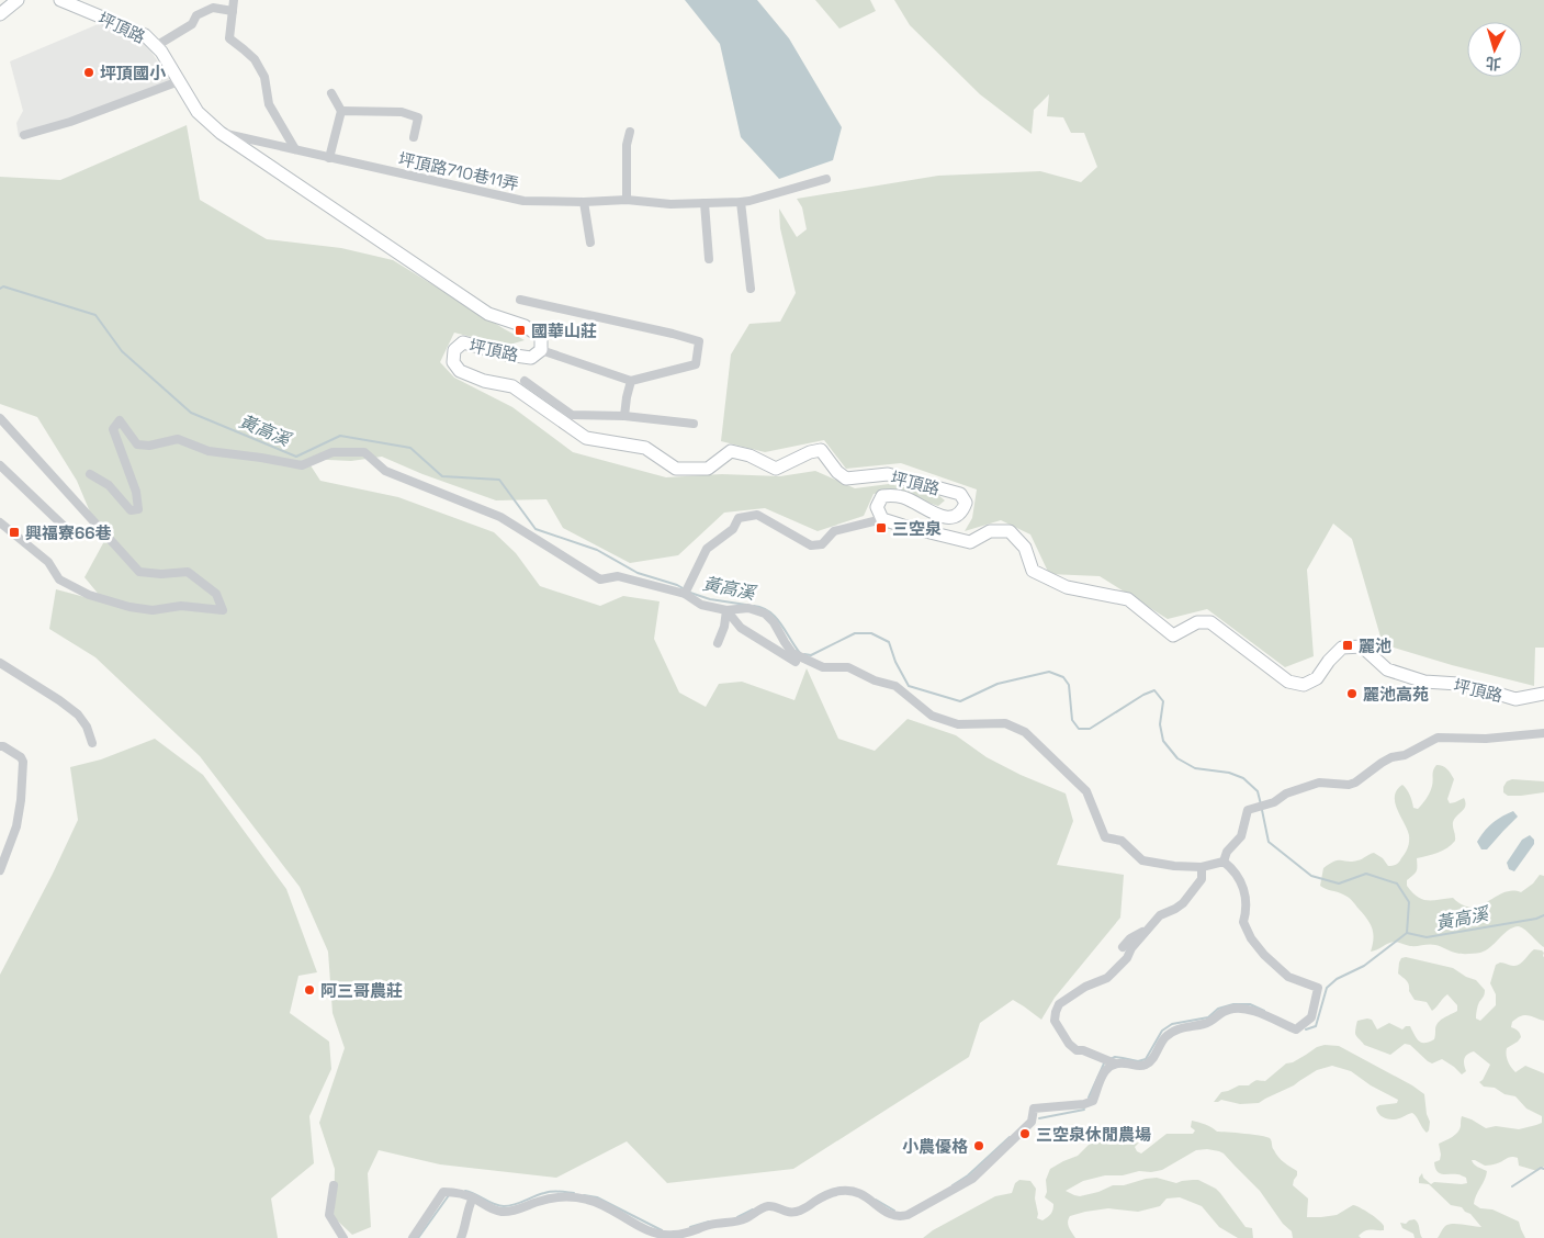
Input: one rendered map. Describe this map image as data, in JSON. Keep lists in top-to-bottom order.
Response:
{
  "streets": {
    "street": ["坪頂路", "坪頂路710巷11弄"]
  },
  "crossings": [
    ["坪頂路", "坪頂路710巷11弄"]
  ],
  "water": ["黃高溪"],
  "places": {
    "other": [
      "坪頂國小",
      "麗池高苑",
      "阿三哥農莊",
      "三空泉休閒農場",
      "小農優格"
    ],
    "transit": [
      "國華山莊",
      "三空泉",
      "興福寮66巷",
      "麗池"
    ]
  },
  "north": "bottom"
}
